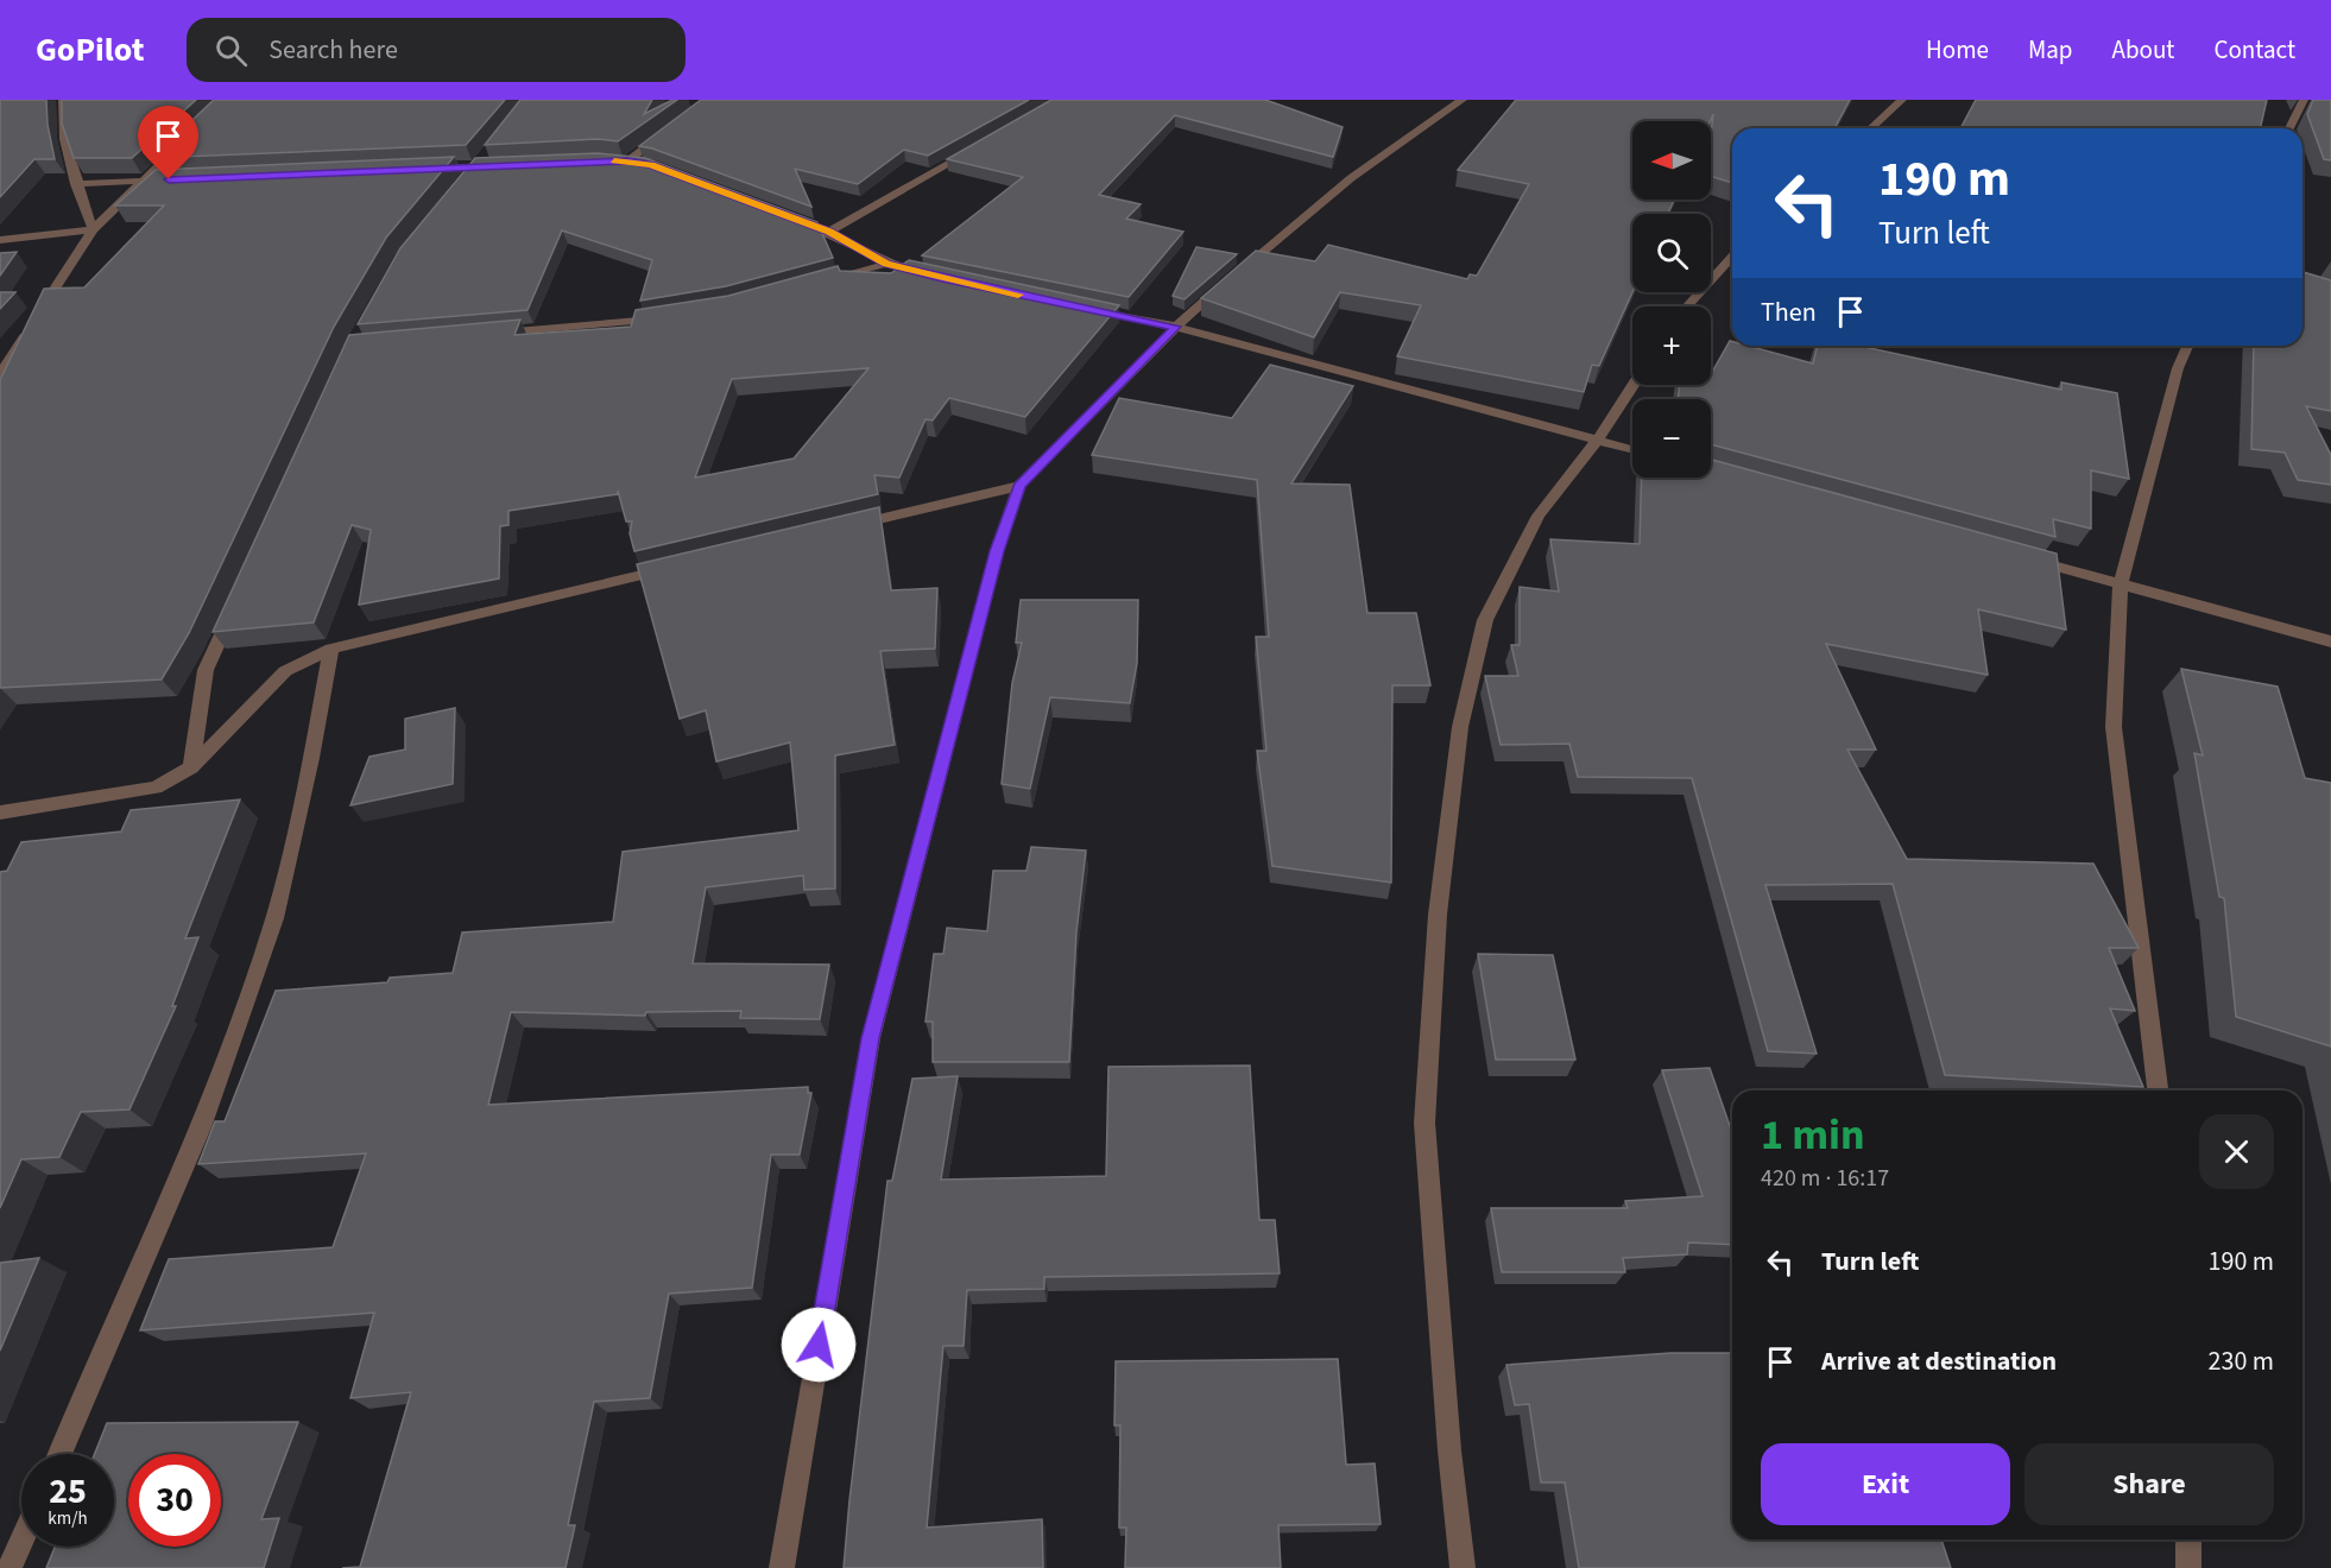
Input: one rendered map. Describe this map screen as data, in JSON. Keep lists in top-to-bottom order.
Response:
{
  "north": "left",
  "page": {
    "header": "GoPilot",
    "search": "Search here",
    "nav": [
      "Home",
      "Map",
      "About",
      "Contact"
    ],
    "map_buttons": ["+", "−"],
    "turn": ["190 m", "Turn left"],
    "then": "Then",
    "heading": ["1 min", "420 m · 16:17"],
    "list": [
      {
        "name": "Turn left",
        "value": "190 m"
      },
      {
        "name": "Arrive at destination",
        "value": "230 m"
      }
    ],
    "buttons": ["Exit", "Share"],
    "speed": "25 km/h",
    "limit": "30"
  }
}
